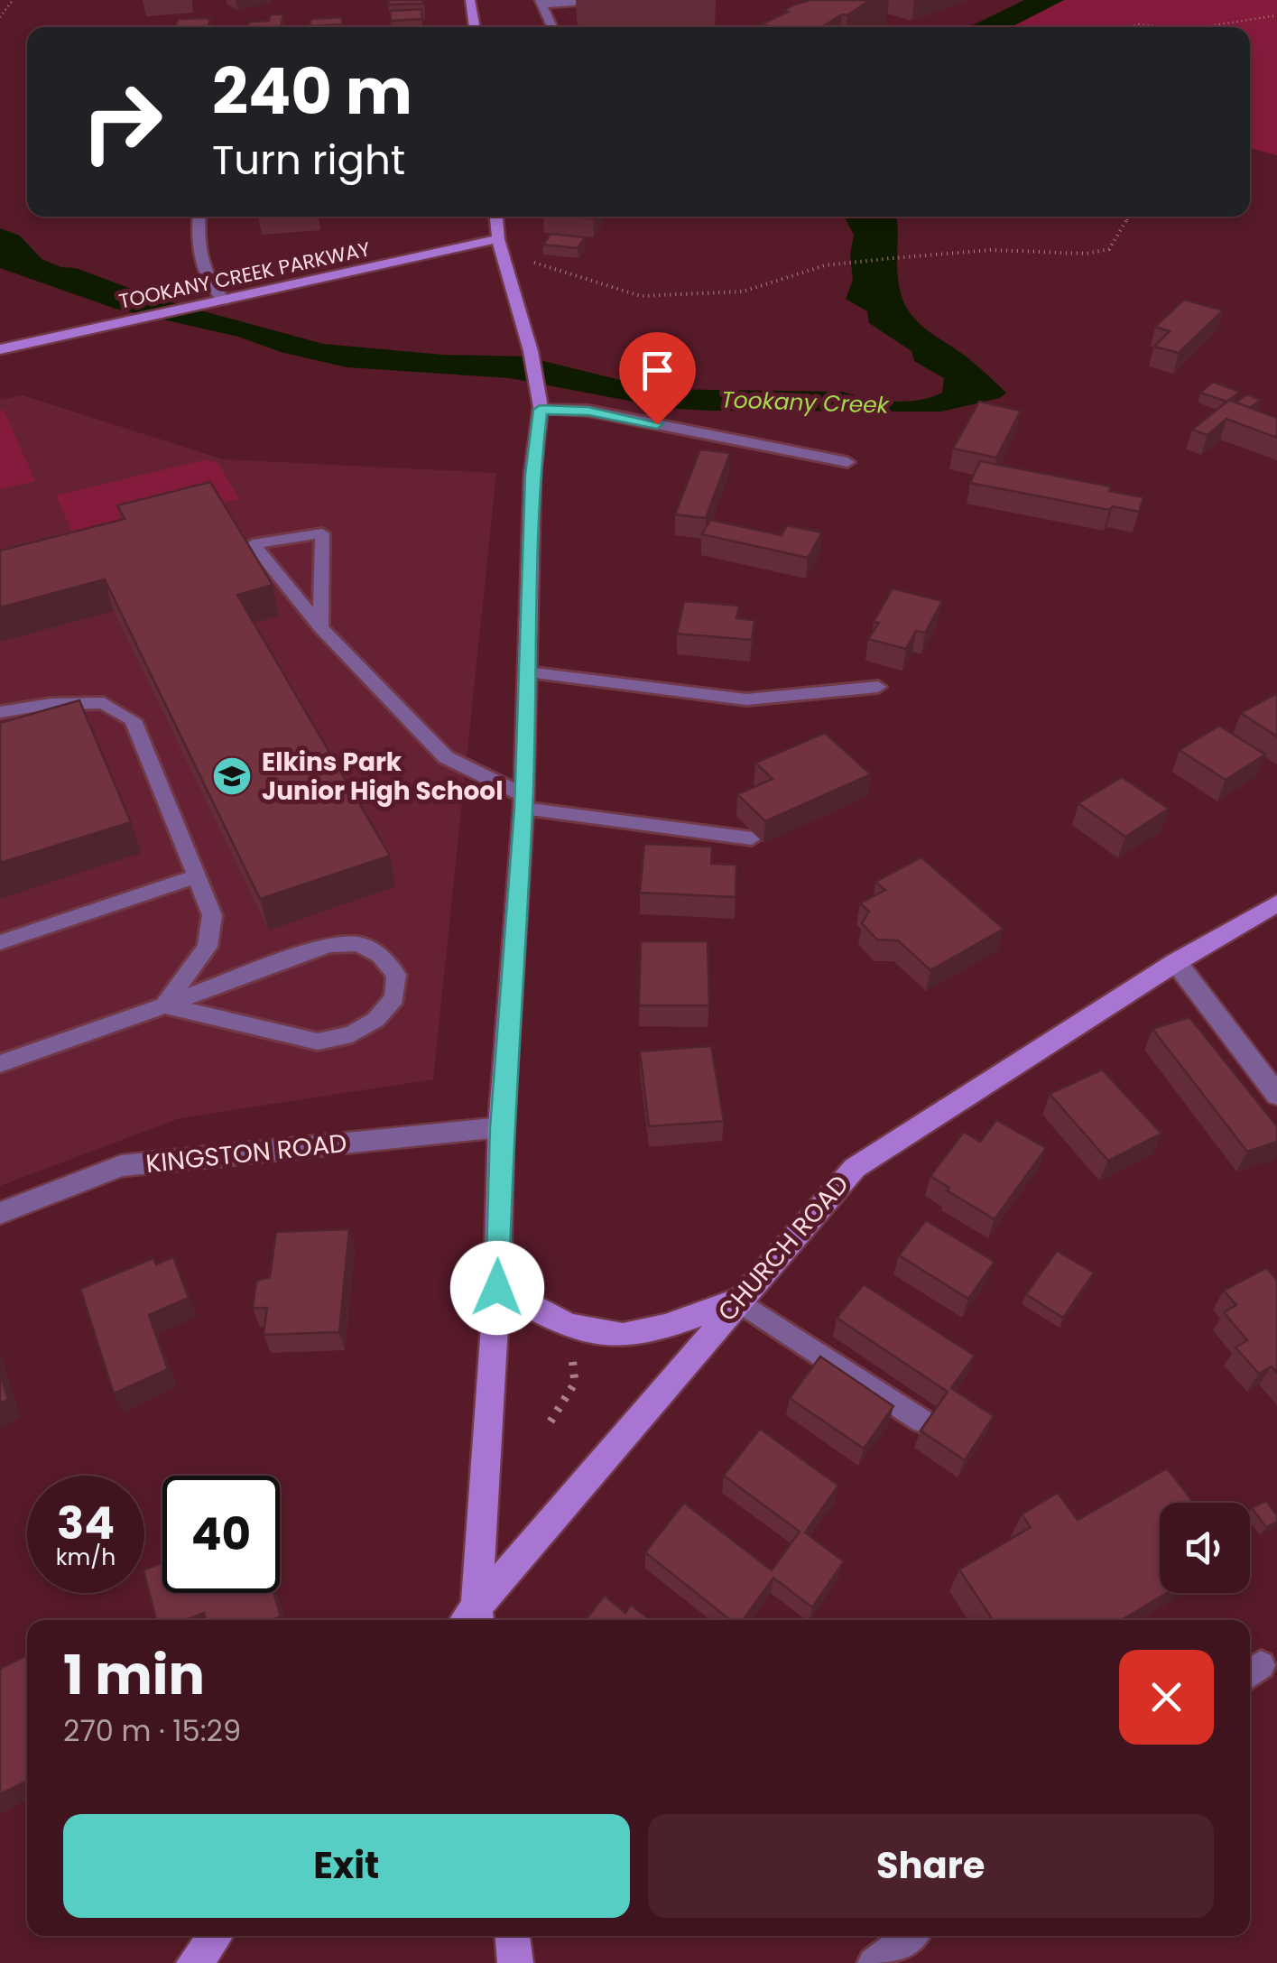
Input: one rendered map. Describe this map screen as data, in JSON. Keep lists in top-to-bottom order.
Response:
{
  "streets": {
    "street": ["TOOKANY CREEK PARKWAY", "KINGSTON ROAD", "CHURCH ROAD"]
  },
  "water": ["Tookany Creek"],
  "places": {
    "school or university": ["Elkins Park Junior High School"]
  },
  "page": {
    "turn": ["240 m", "Turn right"],
    "speed": "34 km/h",
    "limit": "40",
    "heading": ["1 min", "270 m · 15:29"],
    "buttons": ["Exit", "Share"]
  }
}
